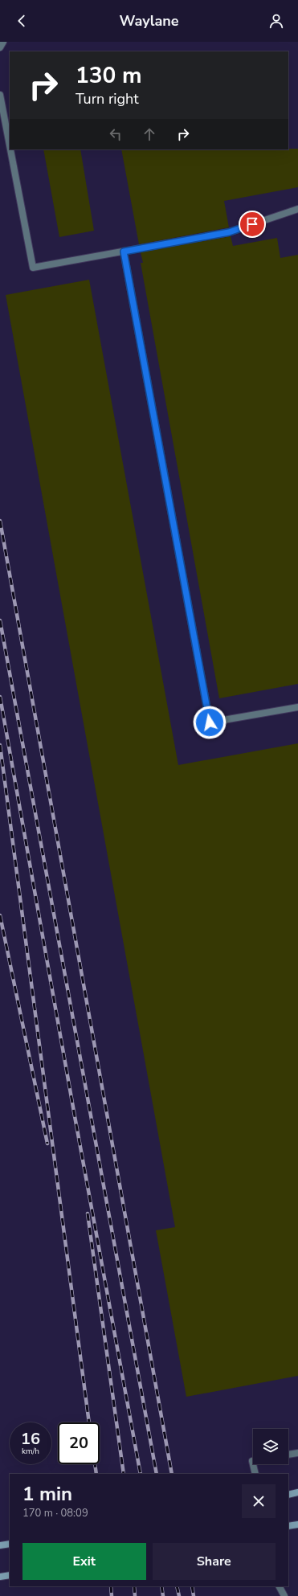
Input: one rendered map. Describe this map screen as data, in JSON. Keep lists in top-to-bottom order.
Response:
{
  "page": {
    "header": "Waylane",
    "turn": ["130 m", "Turn right"],
    "speed": "16 km/h",
    "limit": "20",
    "heading": ["1 min", "170 m · 08:09"],
    "buttons": ["Exit", "Share"]
  }
}
